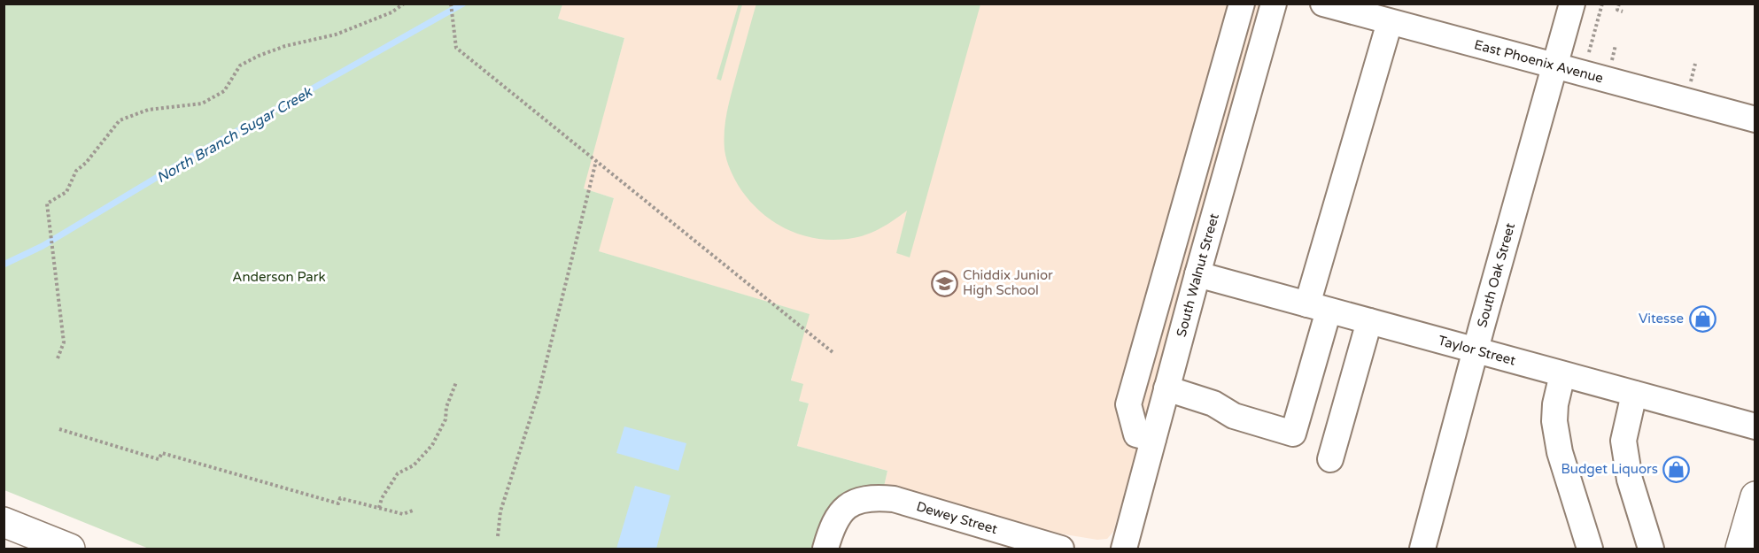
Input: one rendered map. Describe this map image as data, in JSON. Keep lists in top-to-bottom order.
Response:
{
  "streets": {
    "street": [
      "East Phoenix Avenue",
      "South Walnut Street",
      "South Oak Street",
      "Taylor Street",
      "Dewey Street"
    ]
  },
  "crossings": [
    ["East Phoenix Avenue", "South Oak Street"],
    ["South Walnut Street", "Taylor Street"],
    ["South Oak Street", "Taylor Street"]
  ],
  "water": ["North Branch Sugar Creek"],
  "parks": ["Anderson Park"],
  "places": {
    "school or university": ["Chiddix Junior High School"],
    "shop": ["Vitesse", "Budget Liquors"]
  }
}
